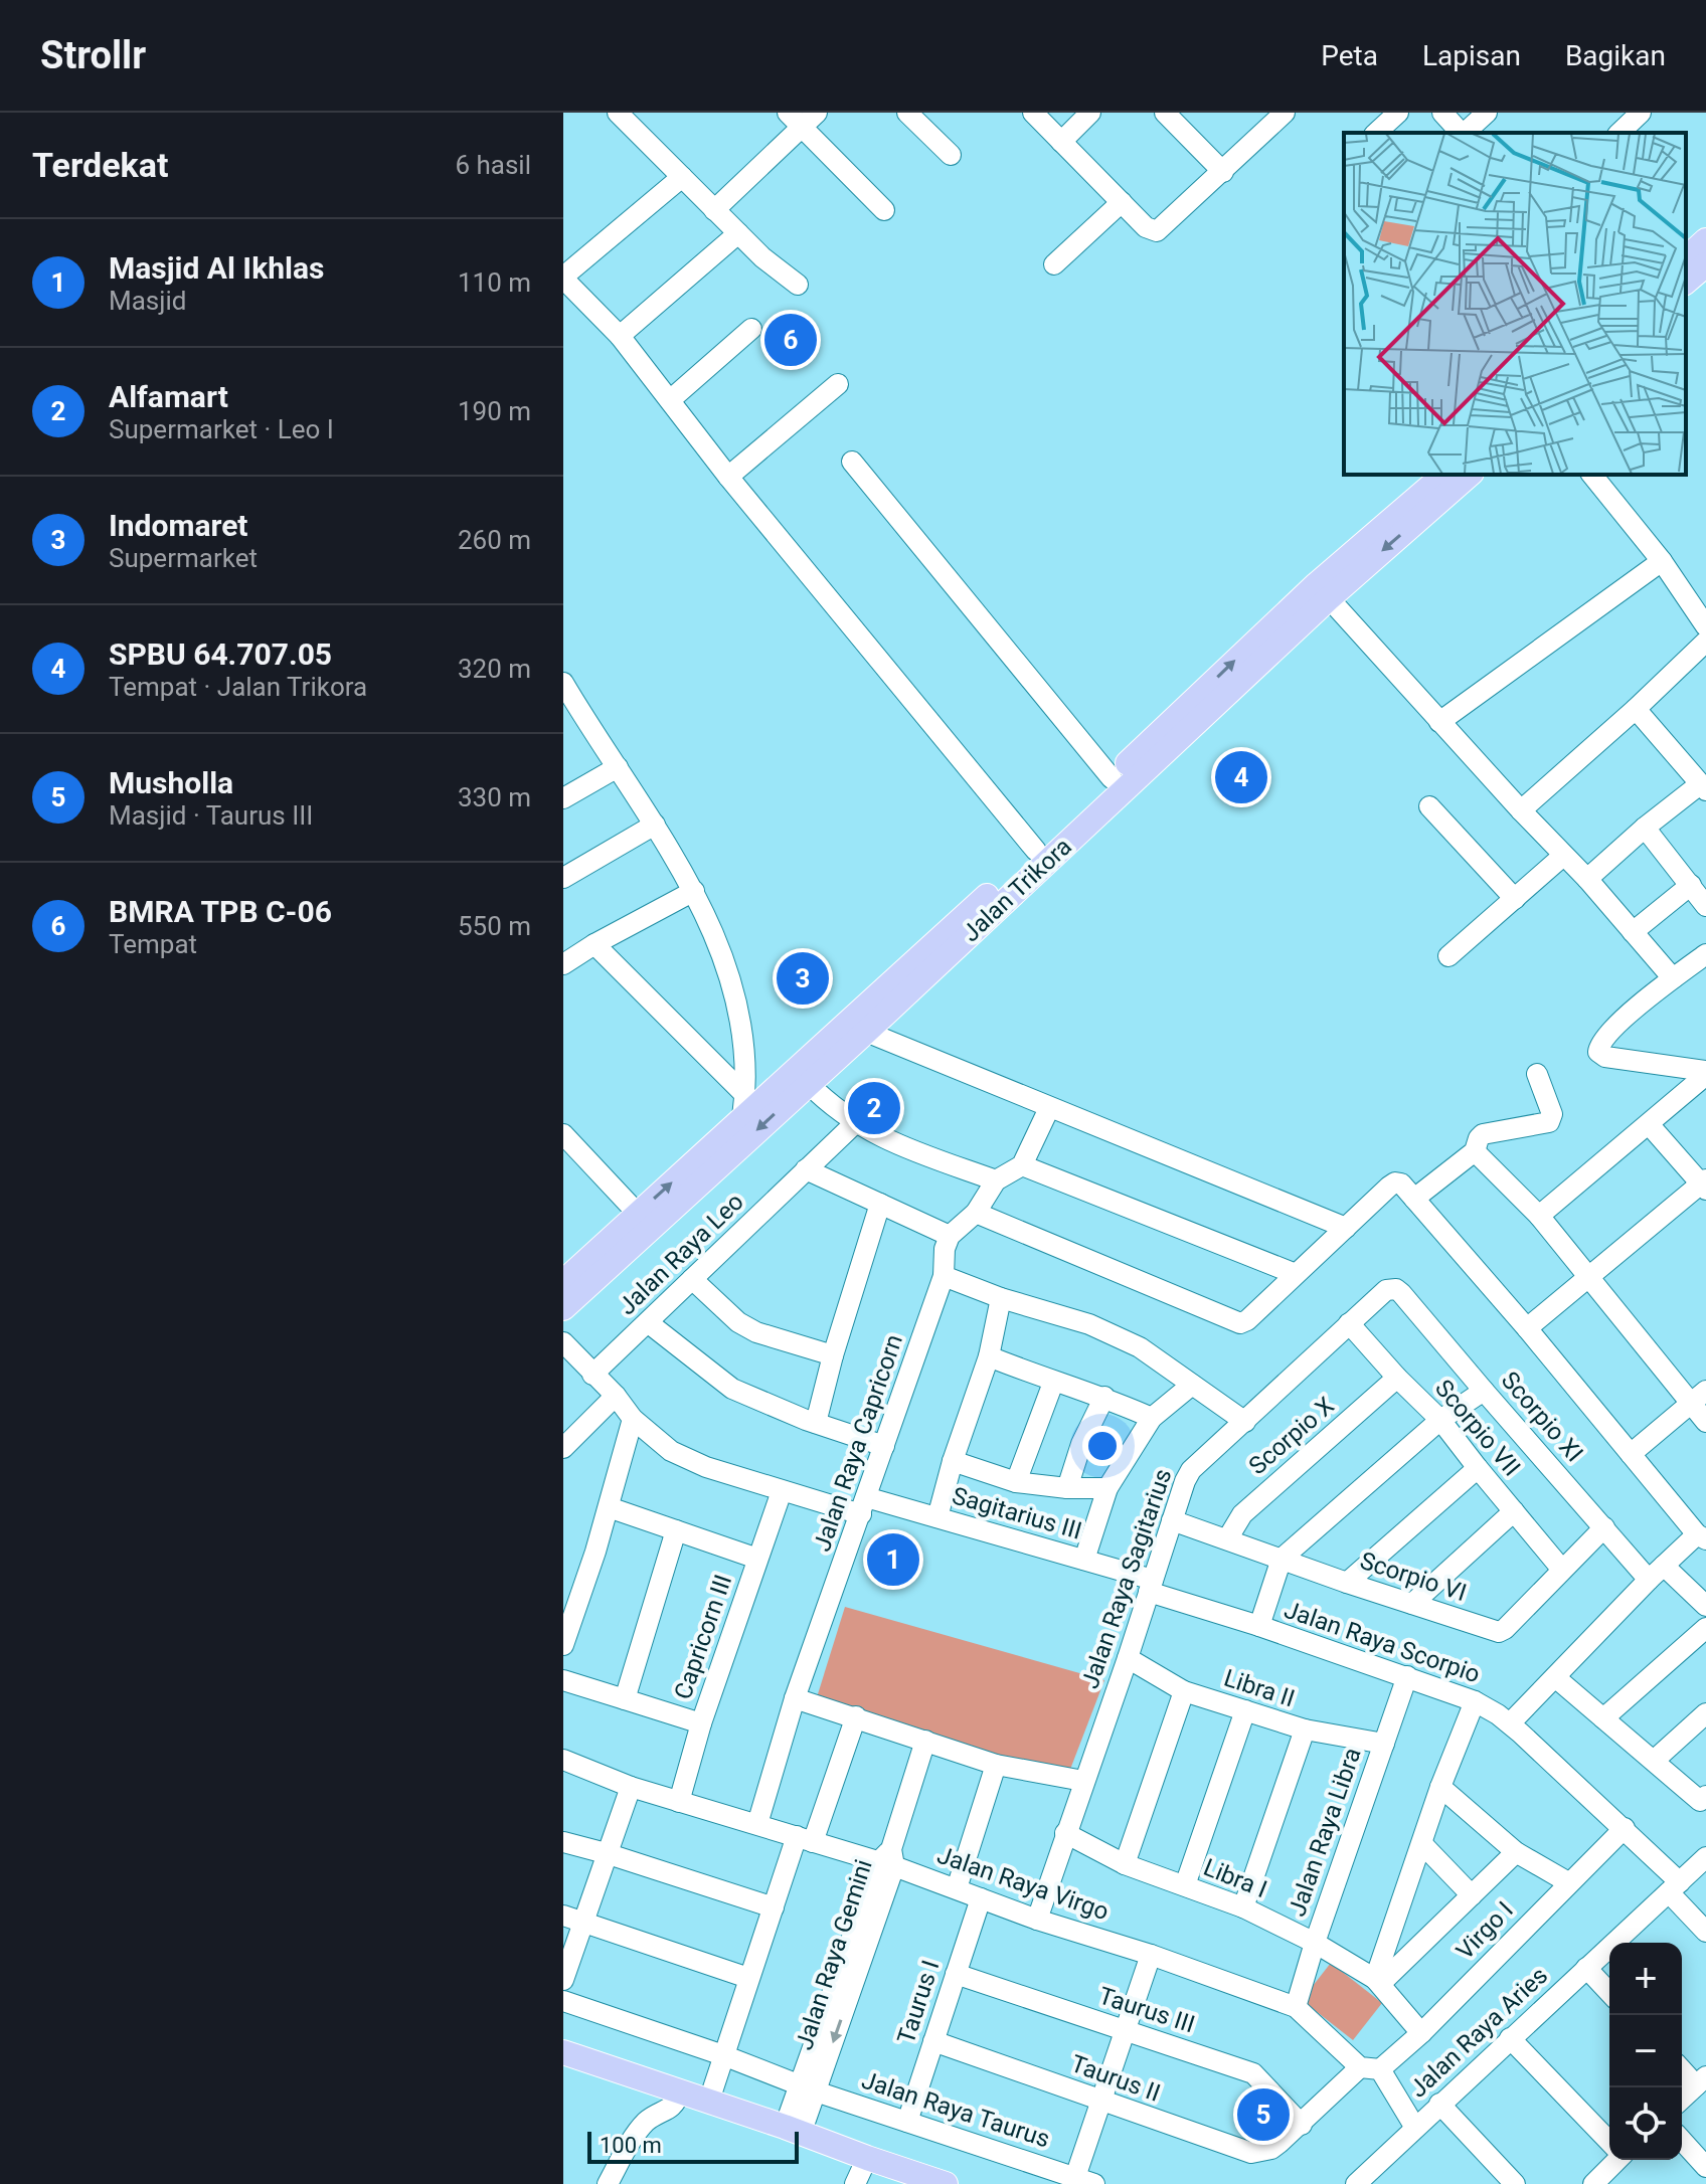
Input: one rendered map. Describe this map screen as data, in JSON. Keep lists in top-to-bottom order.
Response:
{
  "streets": {
    "main road": ["Jalan Trikora"],
    "street": [
      "Jalan Raya Leo",
      "Scorpio XI",
      "Scorpio VII",
      "Scorpio X",
      "Jalan Raya Capricorn",
      "Sagitarius III",
      "Scorpio VI",
      "Jalan Raya Sagitarius",
      "Capricorn III",
      "Jalan Raya Scorpio",
      "Libra II",
      "Jalan Raya Libra",
      "Libra I",
      "Jalan Raya Virgo",
      "Virgo I",
      "Jalan Raya Gemini",
      "Taurus I",
      "Taurus III",
      "Jalan Raya Aries",
      "Taurus II",
      "Jalan Raya Taurus"
    ]
  },
  "crossings": [
    ["Jalan Raya Leo", "Sagitarius III"],
    ["Scorpio XI", "Scorpio VI"],
    ["Scorpio XI", "Jalan Raya Sagitarius"],
    ["Scorpio VII", "Scorpio X"],
    ["Scorpio VII", "Scorpio VI"],
    ["Scorpio VII", "Jalan Raya Sagitarius"],
    ["Scorpio X", "Scorpio VI"],
    ["Jalan Raya Capricorn", "Sagitarius III"],
    ["Jalan Raya Capricorn", "Jalan Raya Virgo"],
    ["Sagitarius III", "Jalan Raya Sagitarius"],
    ["Sagitarius III", "Capricorn III"],
    ["Sagitarius III", "Jalan Raya Scorpio"],
    ["Scorpio VI", "Jalan Raya Sagitarius"],
    ["Jalan Raya Sagitarius", "Jalan Raya Scorpio"],
    ["Jalan Raya Sagitarius", "Libra II"],
    ["Jalan Raya Sagitarius", "Libra I"],
    ["Jalan Raya Sagitarius", "Jalan Raya Virgo"],
    ["Capricorn III", "Jalan Raya Virgo"],
    ["Jalan Raya Scorpio", "Jalan Raya Libra"],
    ["Jalan Raya Scorpio", "Virgo I"],
    ["Jalan Raya Scorpio", "Jalan Raya Aries"],
    ["Libra II", "Jalan Raya Libra"],
    ["Jalan Raya Libra", "Libra I"],
    ["Jalan Raya Libra", "Jalan Raya Virgo"],
    ["Libra I", "Virgo I"],
    ["Jalan Raya Virgo", "Virgo I"],
    ["Jalan Raya Virgo", "Jalan Raya Gemini"],
    ["Jalan Raya Virgo", "Taurus I"],
    ["Jalan Raya Virgo", "Jalan Raya Aries"],
    ["Virgo I", "Taurus III"],
    ["Virgo I", "Taurus II"],
    ["Jalan Raya Gemini", "Jalan Raya Taurus"],
    ["Taurus I", "Taurus III"],
    ["Taurus I", "Taurus II"],
    ["Taurus I", "Jalan Raya Taurus"]
  ],
  "scale_bar": "100 m",
  "page": {
    "header": "Strollr",
    "nav": ["Peta", "Lapisan", "Bagikan"],
    "heading": ["Terdekat", "6 hasil"],
    "list": [
      {
        "mark": "1",
        "name": "Masjid Al Ikhlas",
        "note": "Masjid",
        "value": "110 m"
      },
      {
        "mark": "2",
        "name": "Alfamart",
        "note": "Supermarket · Leo I",
        "value": "190 m"
      },
      {
        "mark": "3",
        "name": "Indomaret",
        "note": "Supermarket",
        "value": "260 m"
      },
      {
        "mark": "4",
        "name": "SPBU 64.707.05",
        "note": "Tempat · Jalan Trikora",
        "value": "320 m"
      },
      {
        "mark": "5",
        "name": "Musholla",
        "note": "Masjid · Taurus III",
        "value": "330 m"
      },
      {
        "mark": "6",
        "name": "BMRA TPB C-06",
        "note": "Tempat",
        "value": "550 m"
      }
    ],
    "pins": [
      "6",
      "4",
      "3",
      "2",
      "1",
      "5"
    ],
    "map_buttons": ["+", "−"],
    "scale": "100 m"
  }
}
